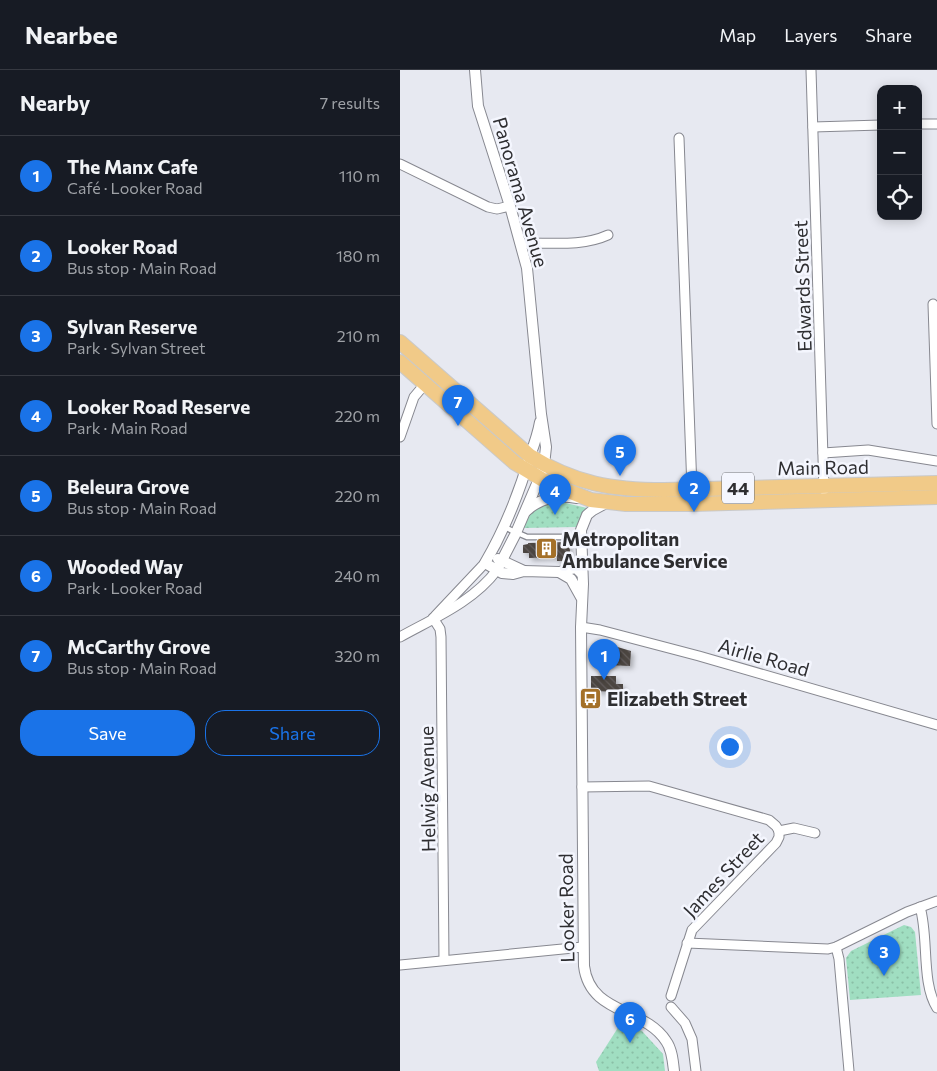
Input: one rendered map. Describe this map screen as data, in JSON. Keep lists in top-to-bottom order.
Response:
{
  "streets": {
    "main road": ["Main Road", "44"],
    "street": [
      "Panorama Avenue",
      "Edwards Street",
      "Airlie Road",
      "Helwig Avenue",
      "James Street",
      "Looker Road"
    ]
  },
  "crossings": [
    ["Panorama Avenue", "Main Road"],
    ["Edwards Street", "Main Road"],
    ["Main Road", "Looker Road"],
    ["Airlie Road", "Looker Road"]
  ],
  "places": {
    "building": ["Metropolitan Ambulance Service"],
    "bus stop": ["Elizabeth Street"]
  },
  "page": {
    "header": "Nearbee",
    "nav": ["Map", "Layers", "Share"],
    "heading": ["Nearby", "7 results"],
    "map_buttons": ["+", "−"],
    "list": [
      {
        "mark": "1",
        "name": "The Manx Cafe",
        "note": "Café · Looker Road",
        "value": "110 m"
      },
      {
        "mark": "2",
        "name": "Looker Road",
        "note": "Bus stop · Main Road",
        "value": "180 m"
      },
      {
        "mark": "3",
        "name": "Sylvan Reserve",
        "note": "Park · Sylvan Street",
        "value": "210 m"
      },
      {
        "mark": "4",
        "name": "Looker Road Reserve",
        "note": "Park · Main Road",
        "value": "220 m"
      },
      {
        "mark": "5",
        "name": "Beleura Grove",
        "note": "Bus stop · Main Road",
        "value": "220 m"
      },
      {
        "mark": "6",
        "name": "Wooded Way",
        "note": "Park · Looker Road",
        "value": "240 m"
      },
      {
        "mark": "7",
        "name": "McCarthy Grove",
        "note": "Bus stop · Main Road",
        "value": "320 m"
      }
    ],
    "pins": [
      "7",
      "5",
      "2",
      "4",
      "1",
      "3",
      "6"
    ],
    "buttons": ["Save", "Share"]
  }
}
